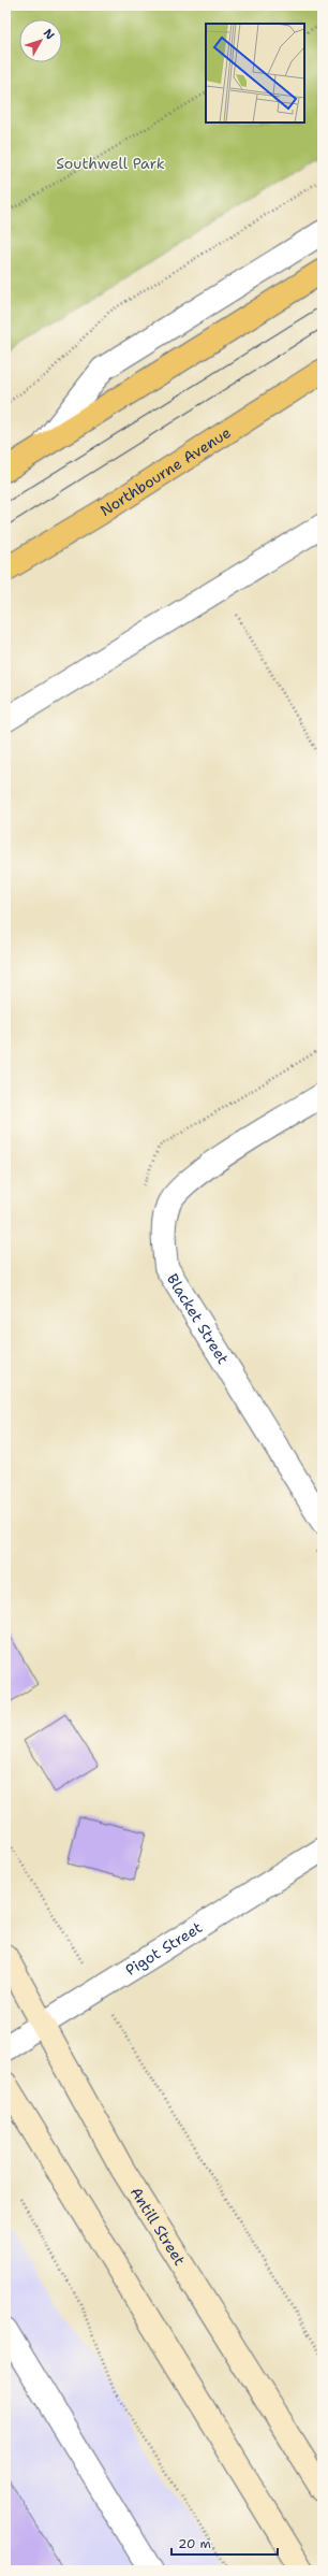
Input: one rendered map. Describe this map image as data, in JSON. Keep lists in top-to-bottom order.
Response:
{
  "streets": {
    "highway": ["Northbourne Avenue"],
    "main road": ["Antill Street"],
    "street": ["Blacket Street", "Pigot Street"]
  },
  "crossings": [
    ["Pigot Street", "Antill Street"]
  ],
  "parks": ["Southwell Park"],
  "scale_bar": "20 m",
  "north": "top right"
}
